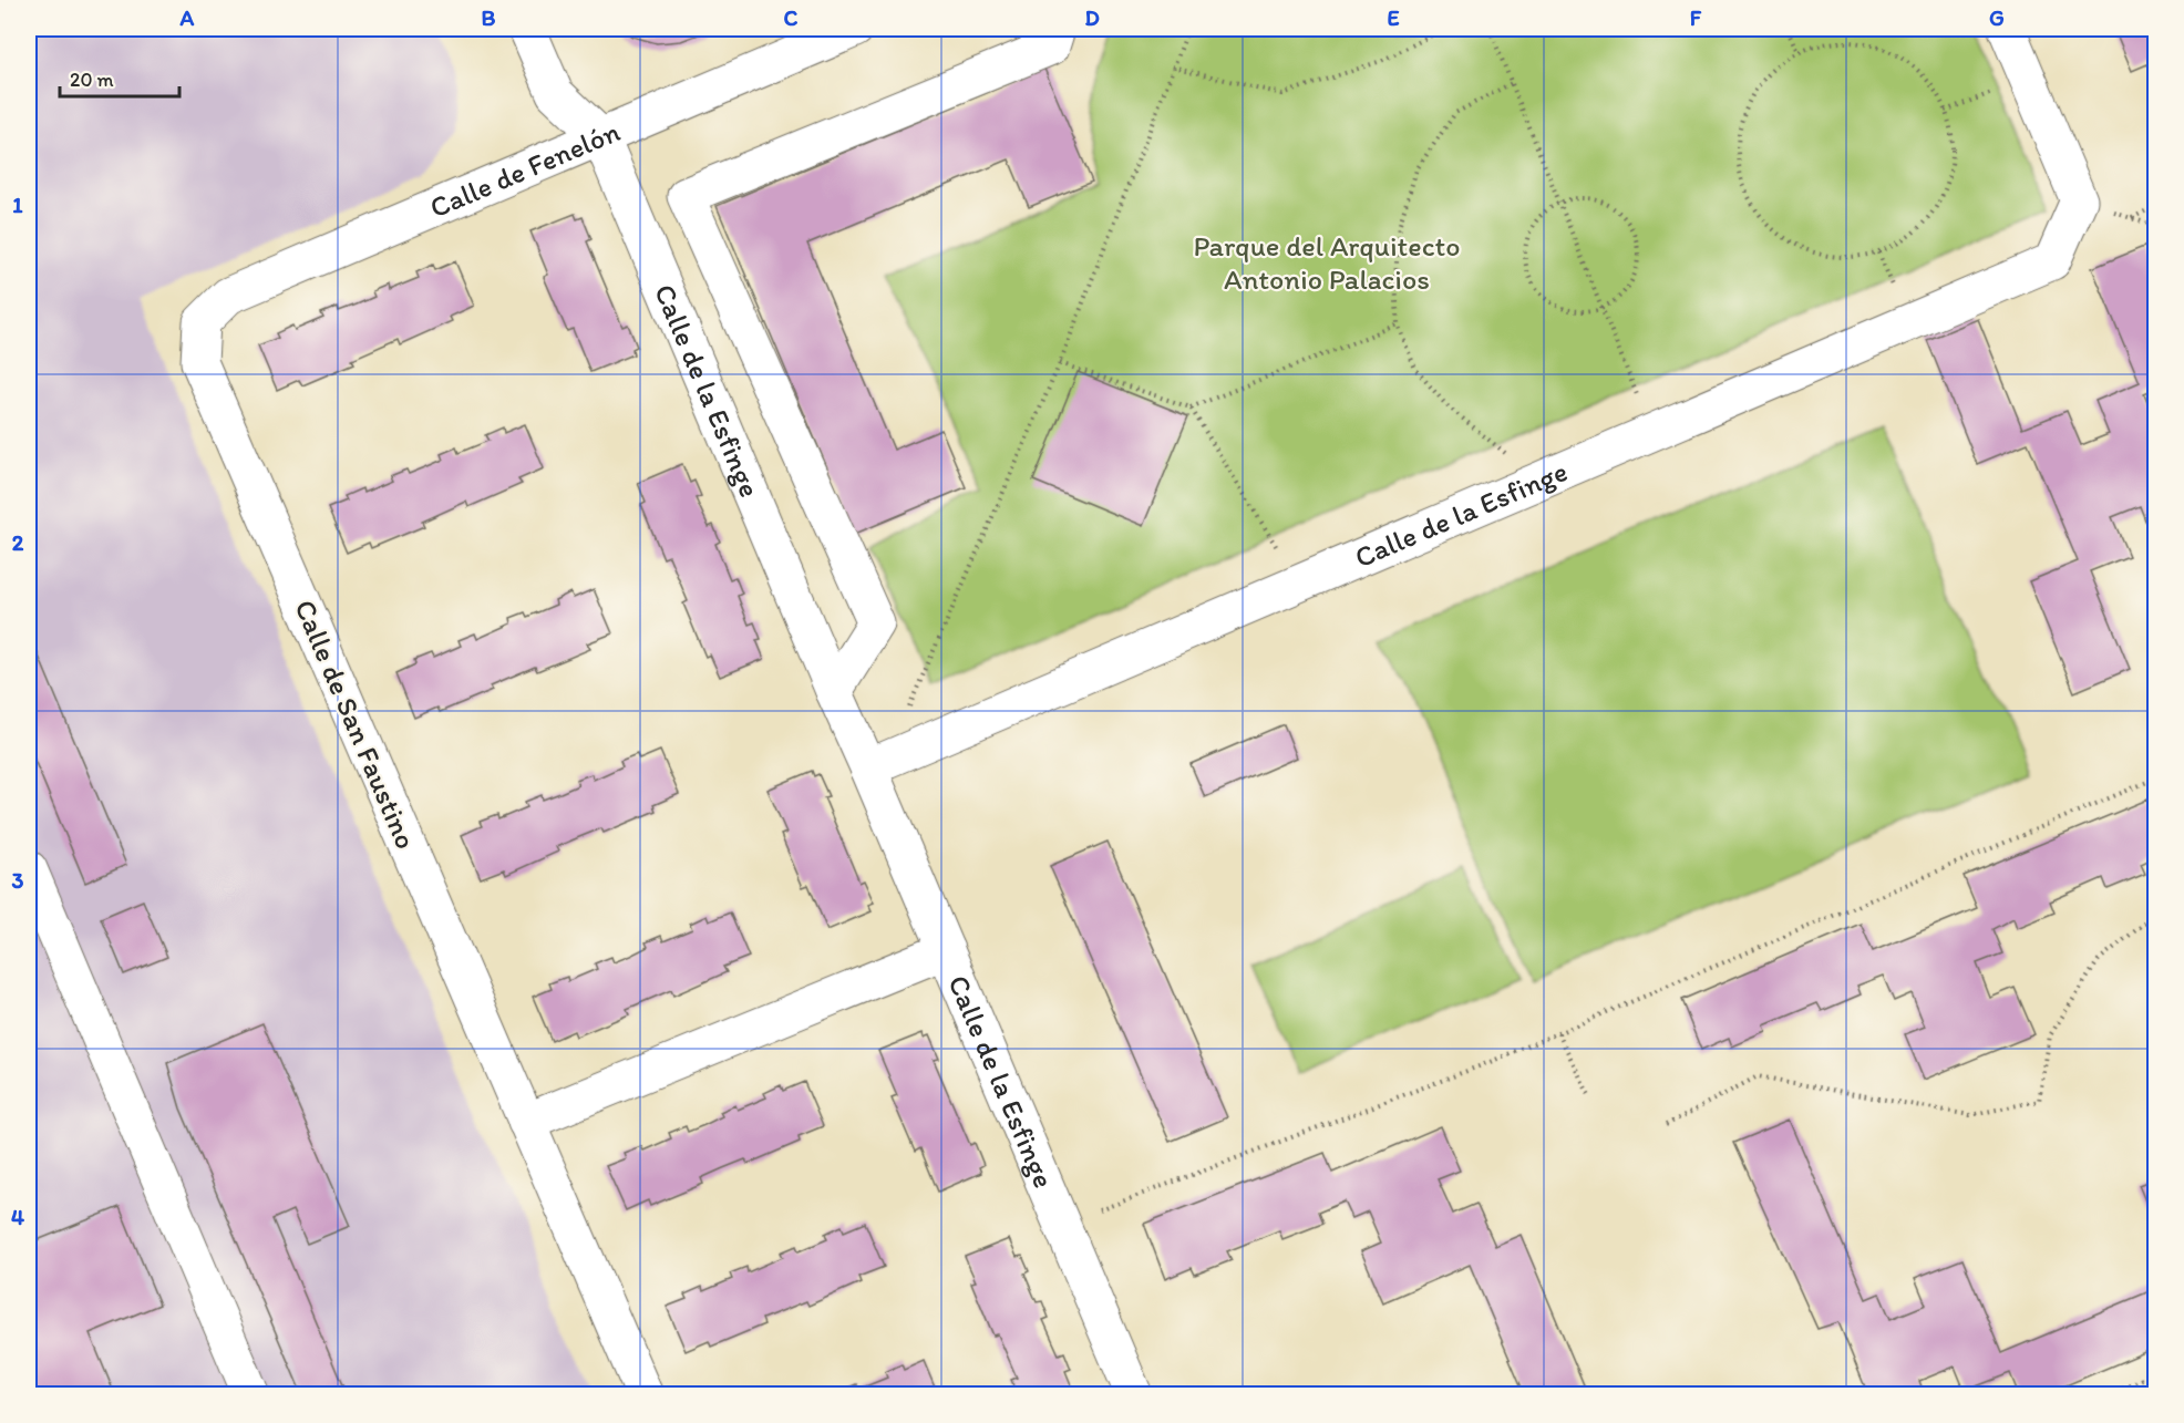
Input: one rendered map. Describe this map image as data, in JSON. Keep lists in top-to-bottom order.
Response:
{
  "streets": {
    "street": ["Calle de Fenelón", "Calle de la Esfinge", "Calle de San Faustino"]
  },
  "crossings": [
    ["Calle de Fenelón", "Calle de la Esfinge"],
    ["Calle de Fenelón", "Calle de San Faustino"]
  ],
  "parks": ["Parque del Arquitecto Antonio Palacios"],
  "scale_bar": "20 m",
  "grid": {
    "columns": [
      "A",
      "B",
      "C",
      "D",
      "E",
      "F",
      "G"
    ],
    "rows": [
      "1",
      "2",
      "3",
      "4"
    ]
  }
}
